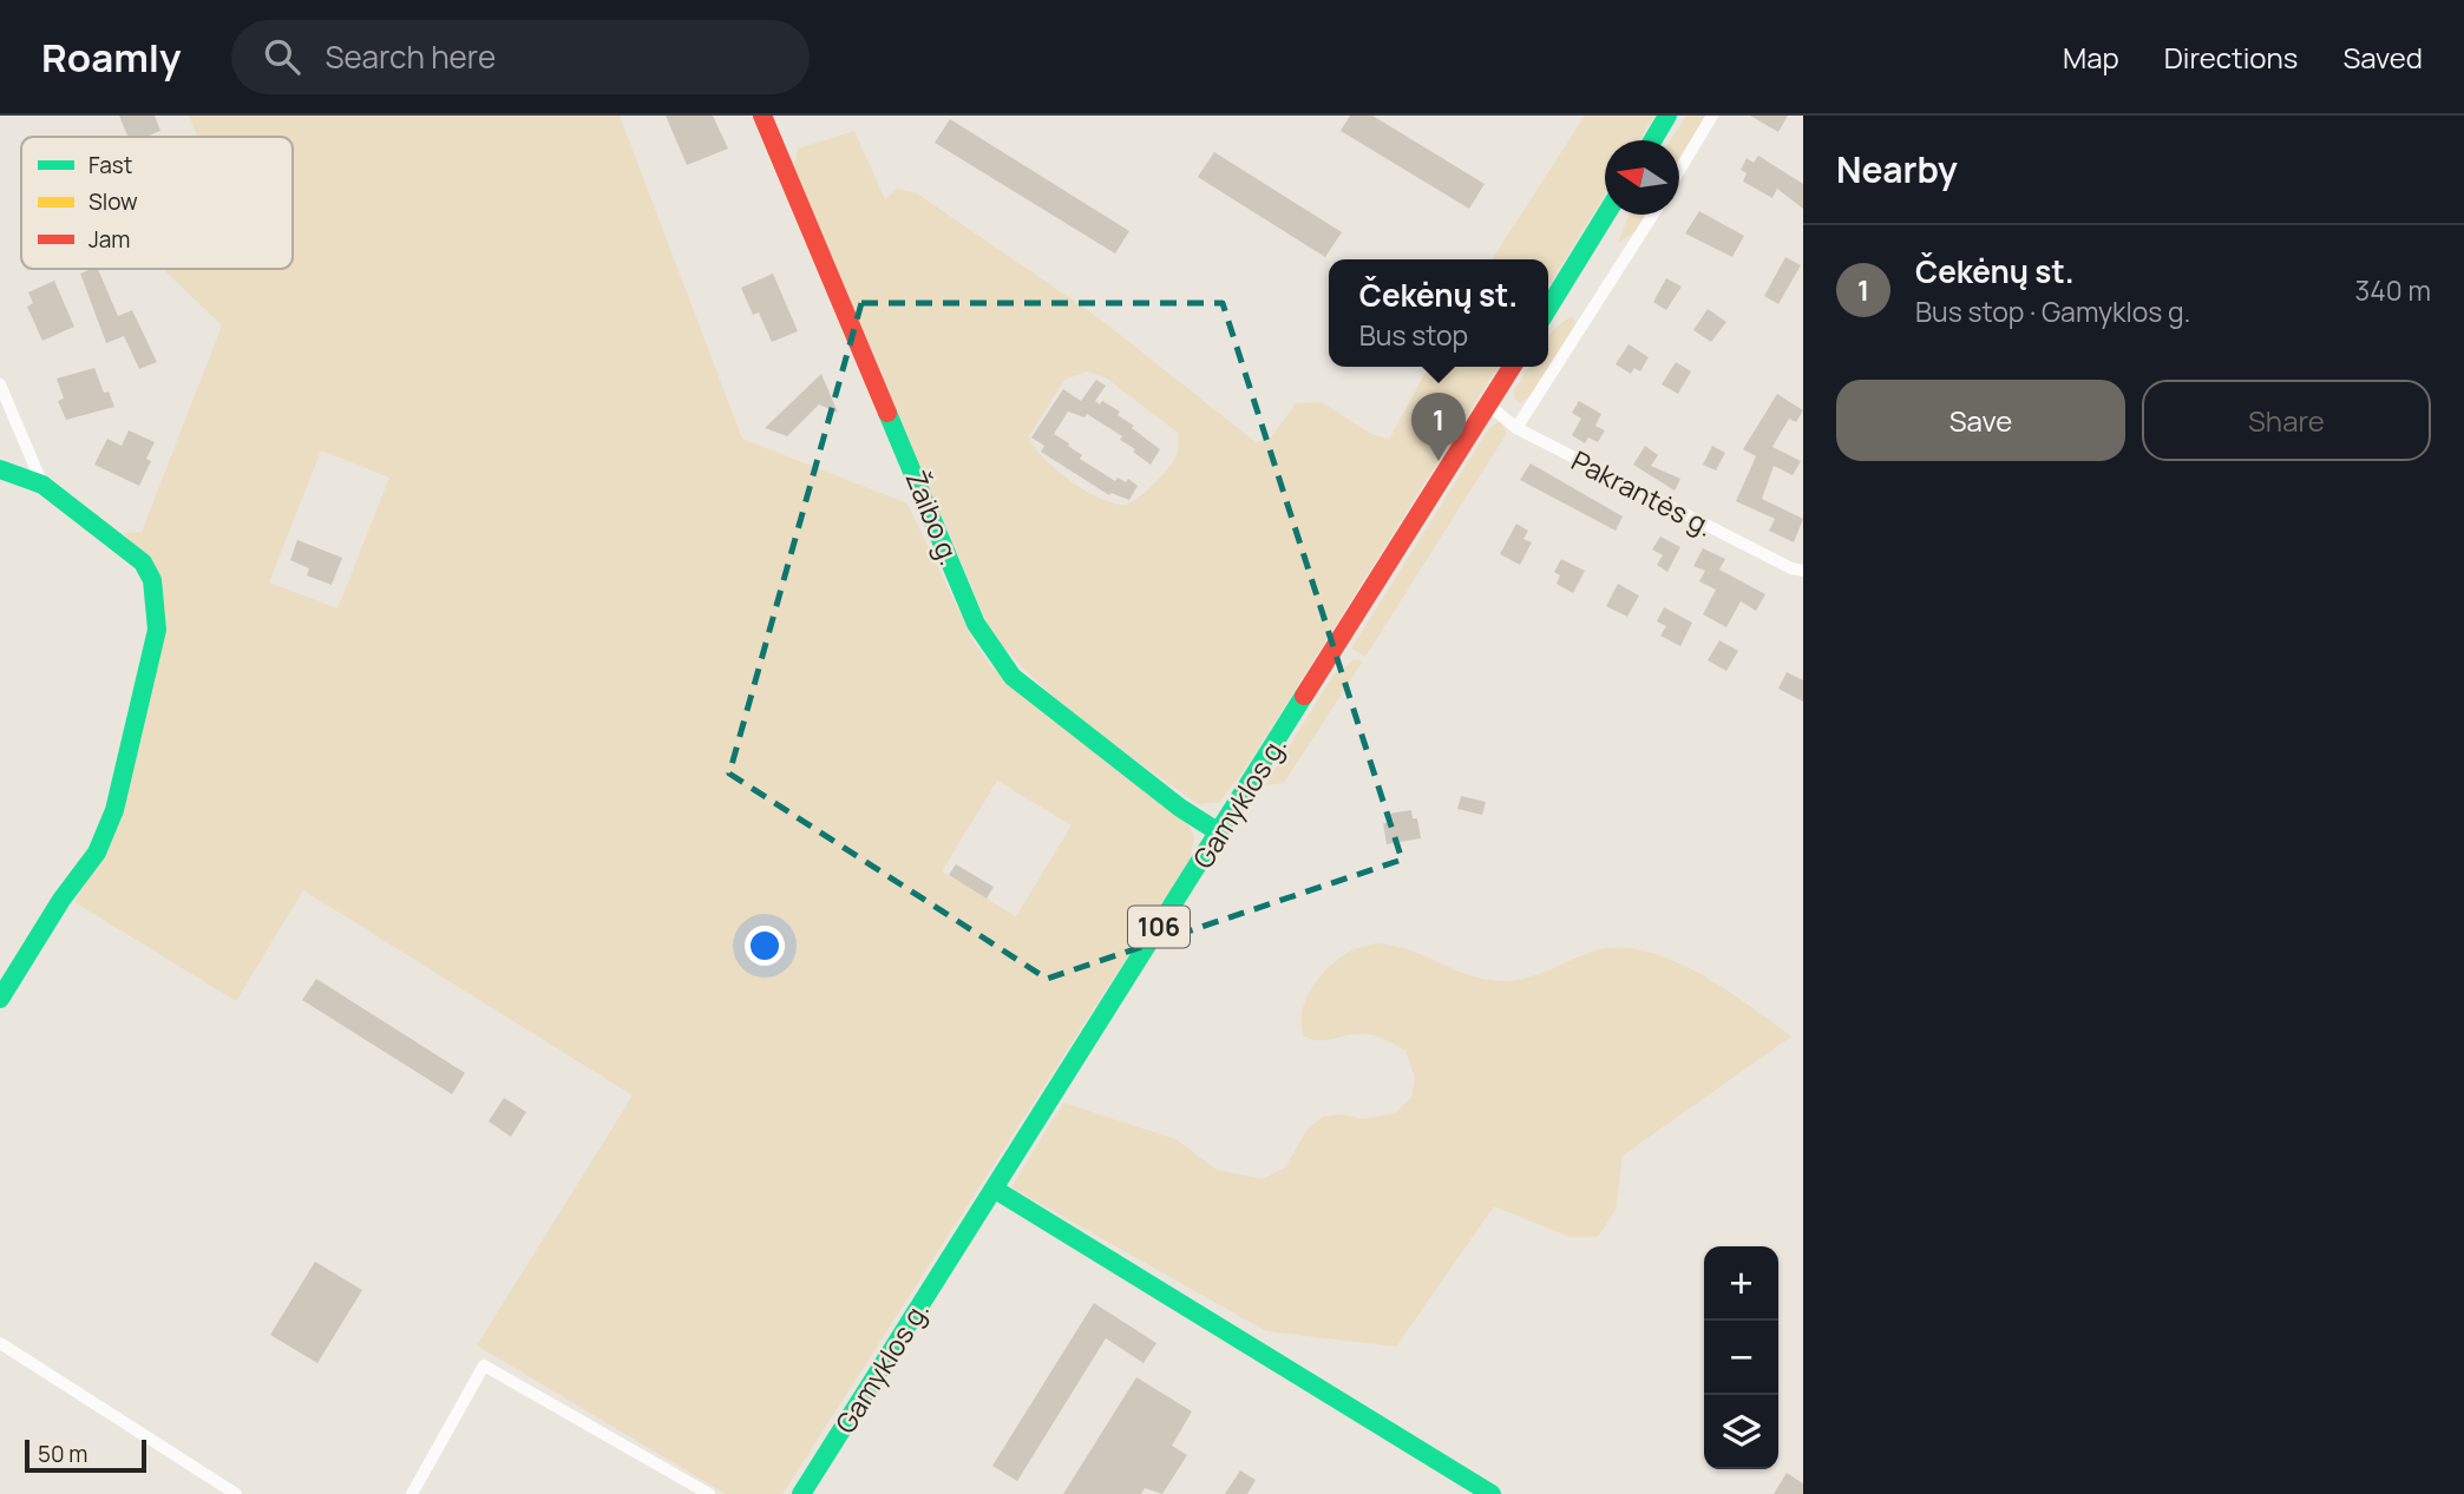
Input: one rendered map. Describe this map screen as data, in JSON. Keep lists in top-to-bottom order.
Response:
{
  "streets": {
    "street": [
      "Pakrantės g.",
      "Žaibo g.",
      "Gamyklos g.",
      "106"
    ]
  },
  "crossings": [
    ["Pakrantės g.", "Gamyklos g."],
    ["Žaibo g.", "Gamyklos g."]
  ],
  "legend": ["Fast", "Slow", "Jam"],
  "scale_bar": "50 m",
  "north": "left",
  "page": {
    "header": "Roamly",
    "search": "Search here",
    "nav": ["Map", "Directions", "Saved"],
    "heading": "Nearby",
    "list": [
      {
        "mark": "1",
        "name": "Čekėnų st.",
        "note": "Bus stop · Gamyklos g.",
        "value": "340 m"
      }
    ],
    "popup": ["Čekėnų st.", "Bus stop"],
    "buttons": ["Save", "Share"],
    "pins": "1",
    "map_buttons": ["+", "−"],
    "scale": "50 m"
  }
}
